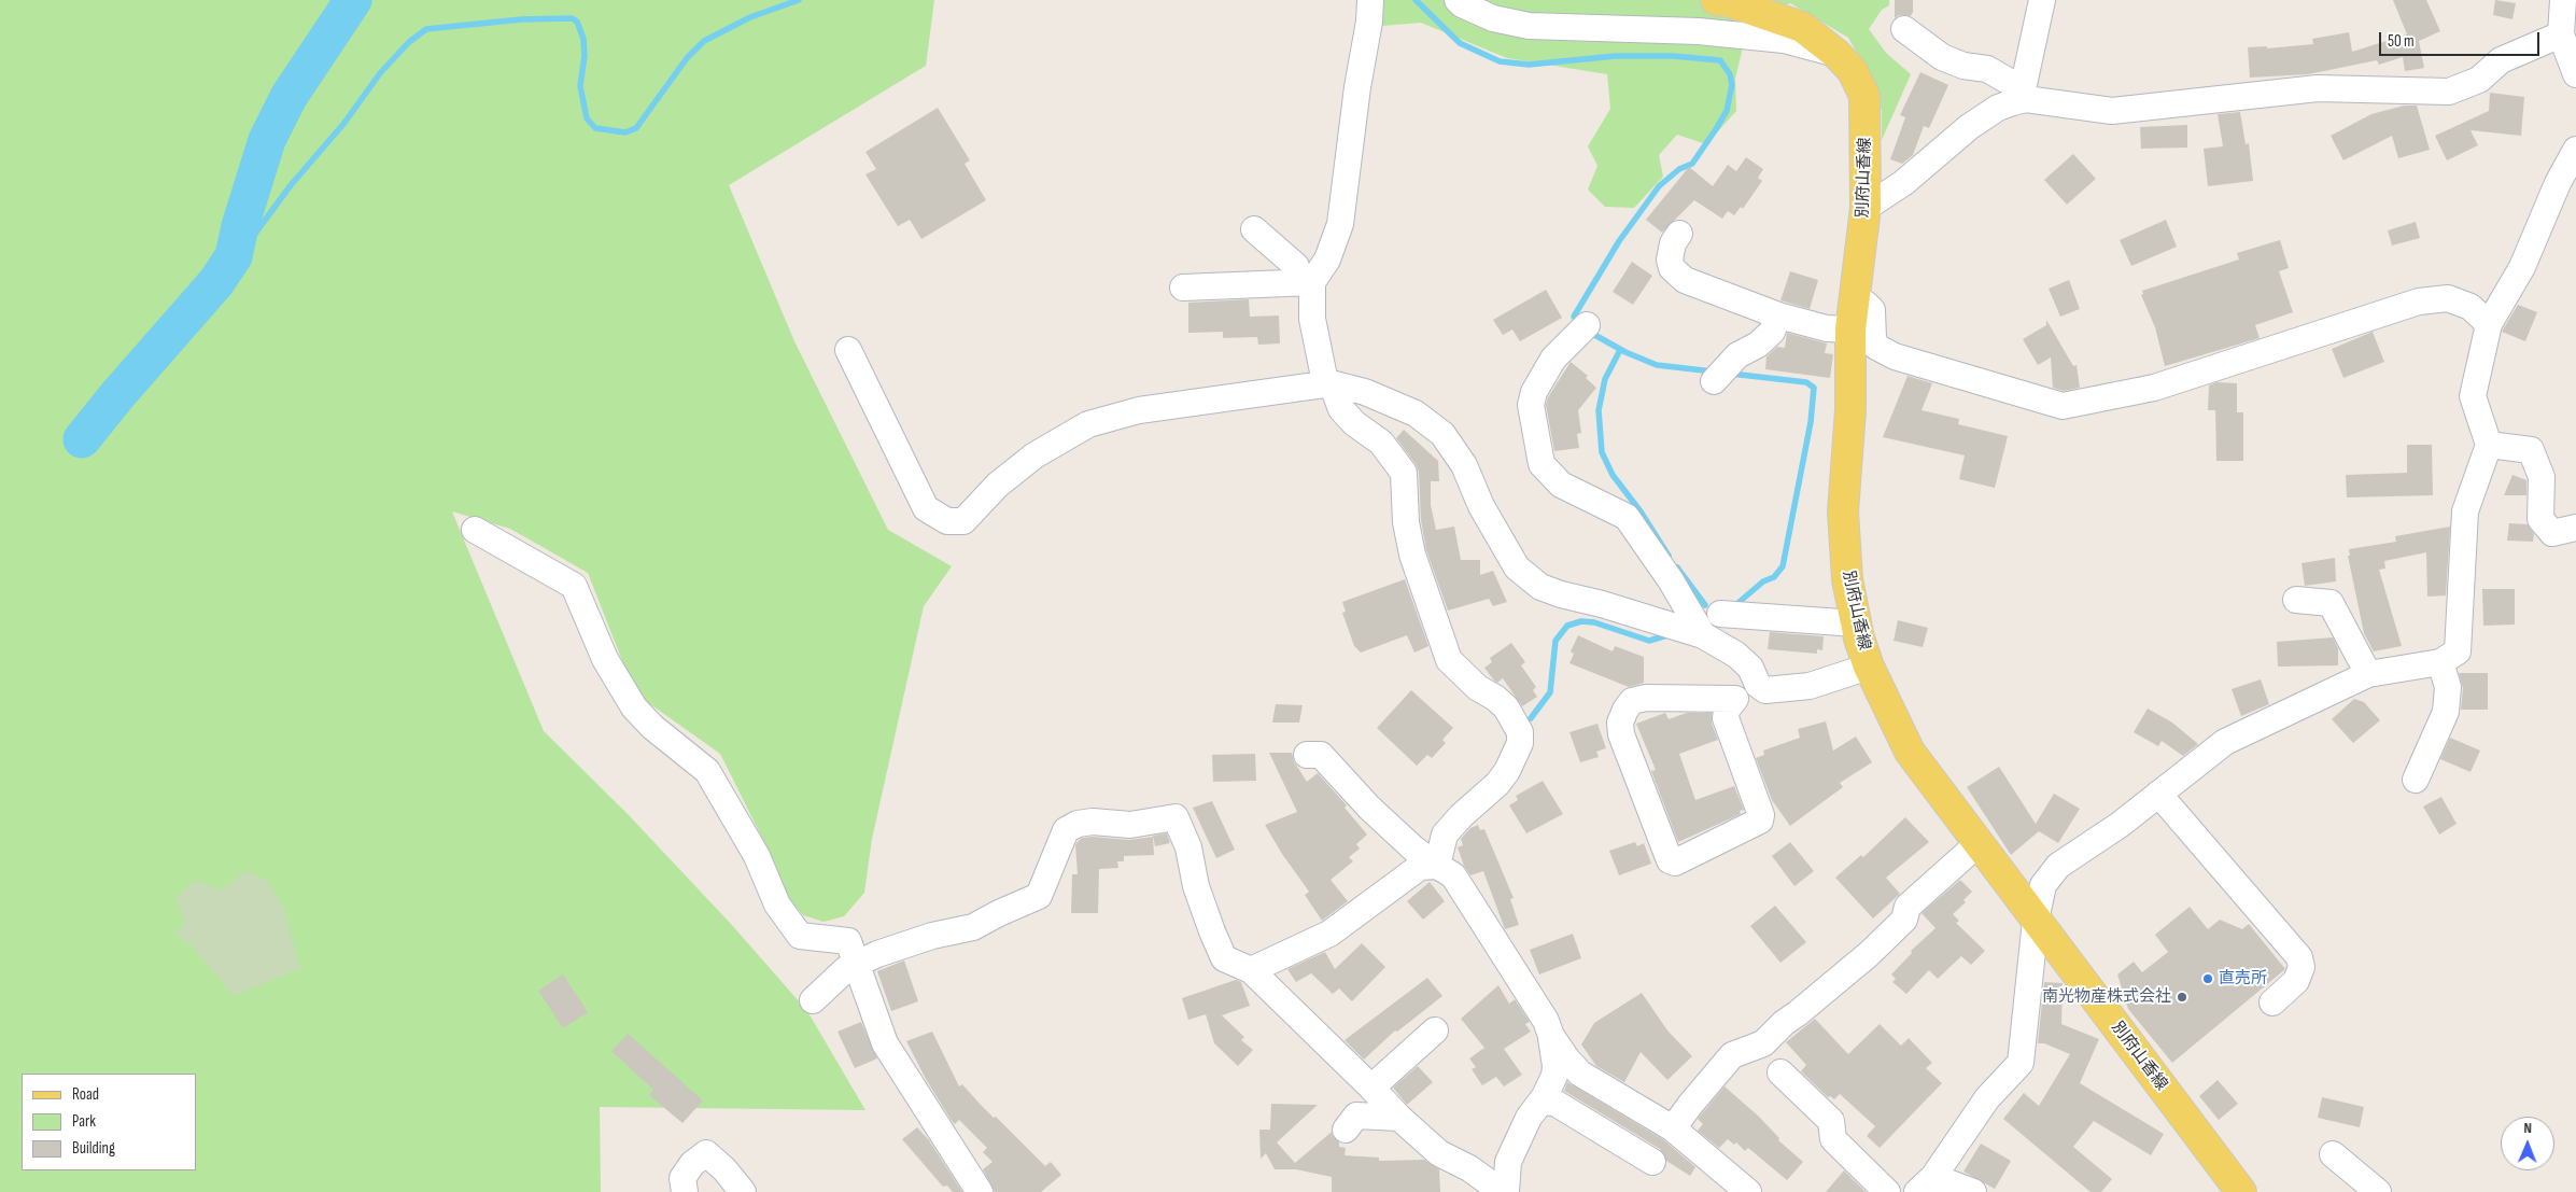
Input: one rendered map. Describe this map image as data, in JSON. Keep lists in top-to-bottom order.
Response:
{
  "streets": {
    "main road": ["別府山香線"]
  },
  "places": ["直売所", "南光物産株式会社"],
  "legend": ["Road", "Park", "Building"],
  "scale_bar": "50 m",
  "north": "top"
}
